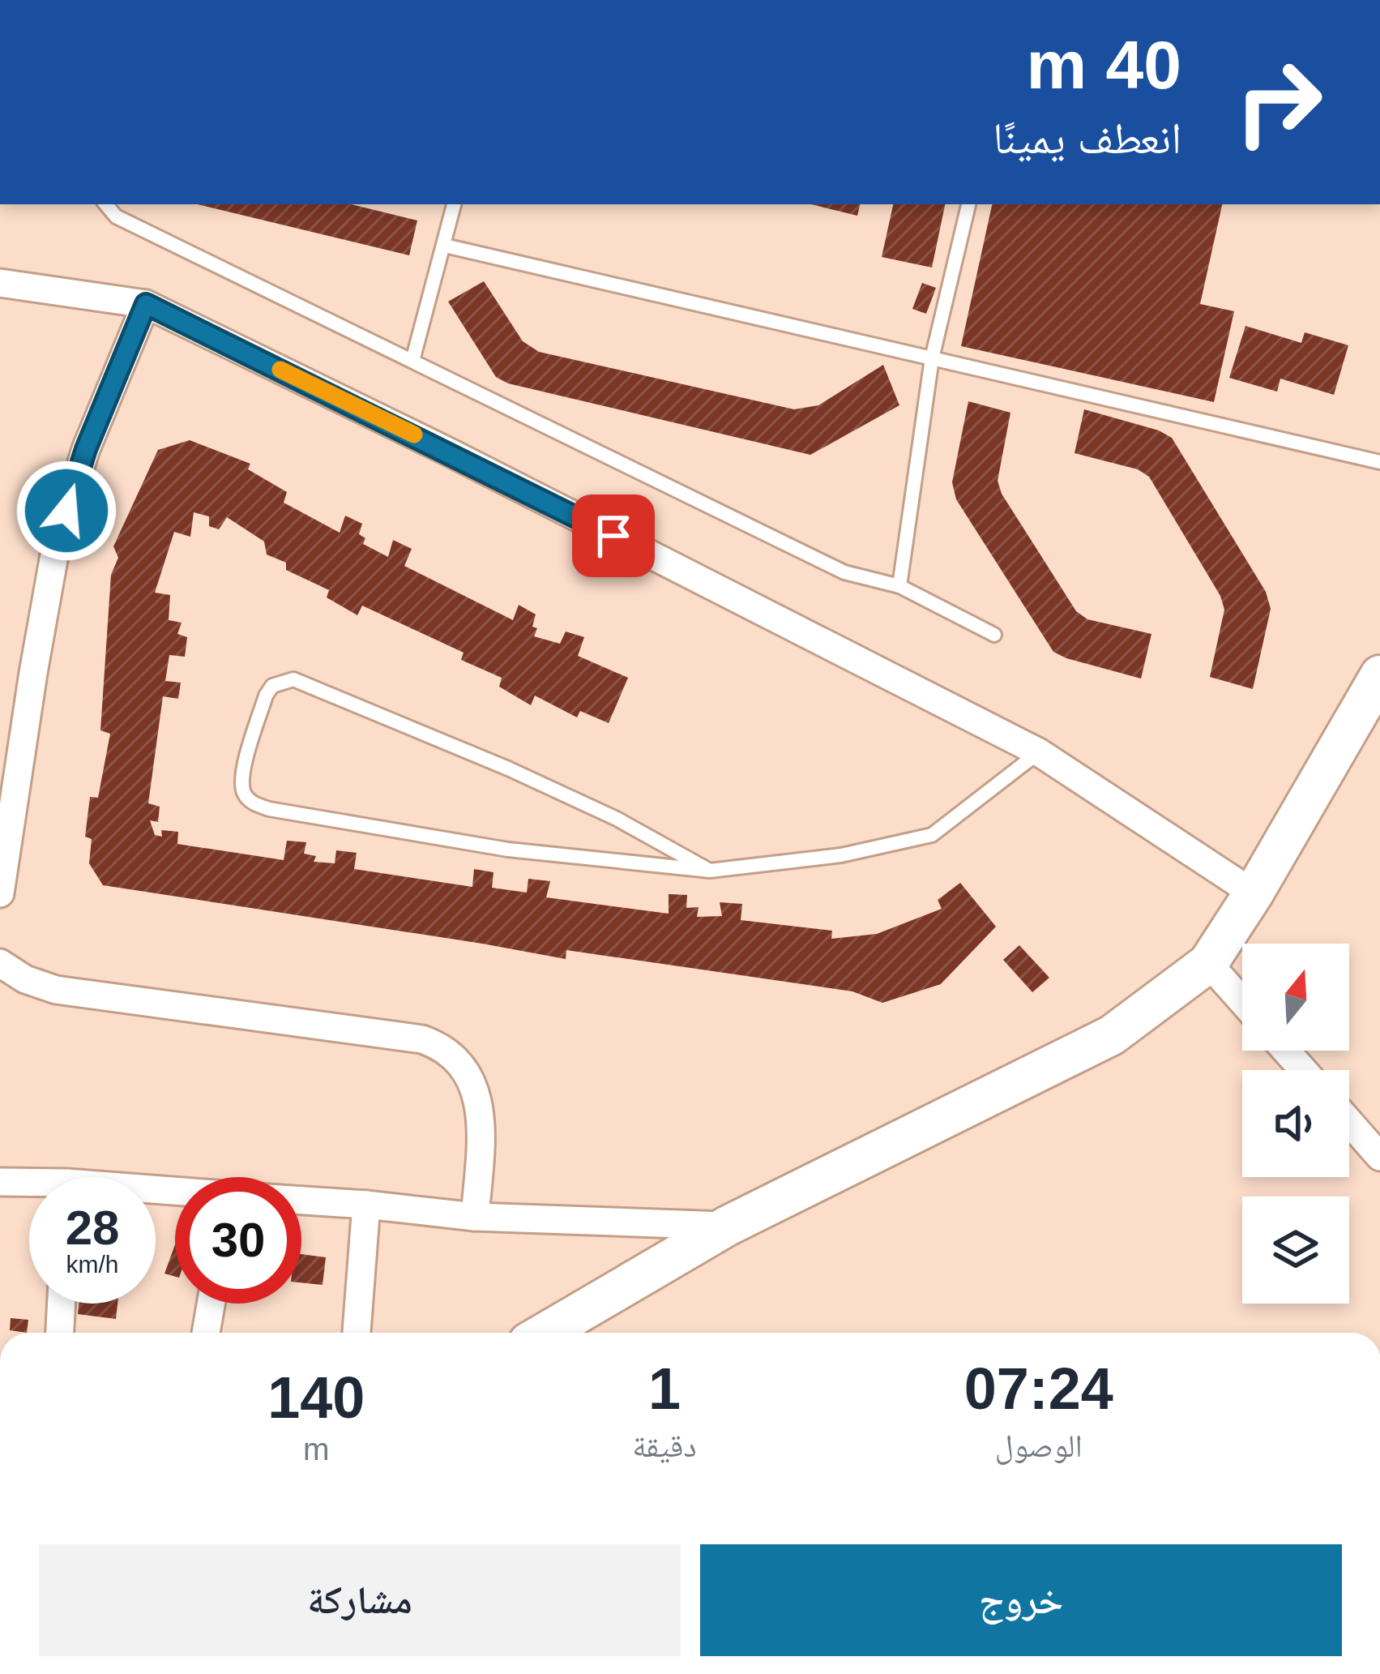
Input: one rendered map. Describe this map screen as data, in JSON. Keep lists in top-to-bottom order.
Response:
{
  "north": "top",
  "page": {
    "turn": ["40 m", "انعطف يمينًا"],
    "speed": "28 km/h",
    "limit": "30",
    "eta": [
      "07:24",
      "الوصول",
      "1",
      "دقيقة",
      "140",
      "m"
    ],
    "buttons": ["خروج", "مشاركة"]
  }
}
